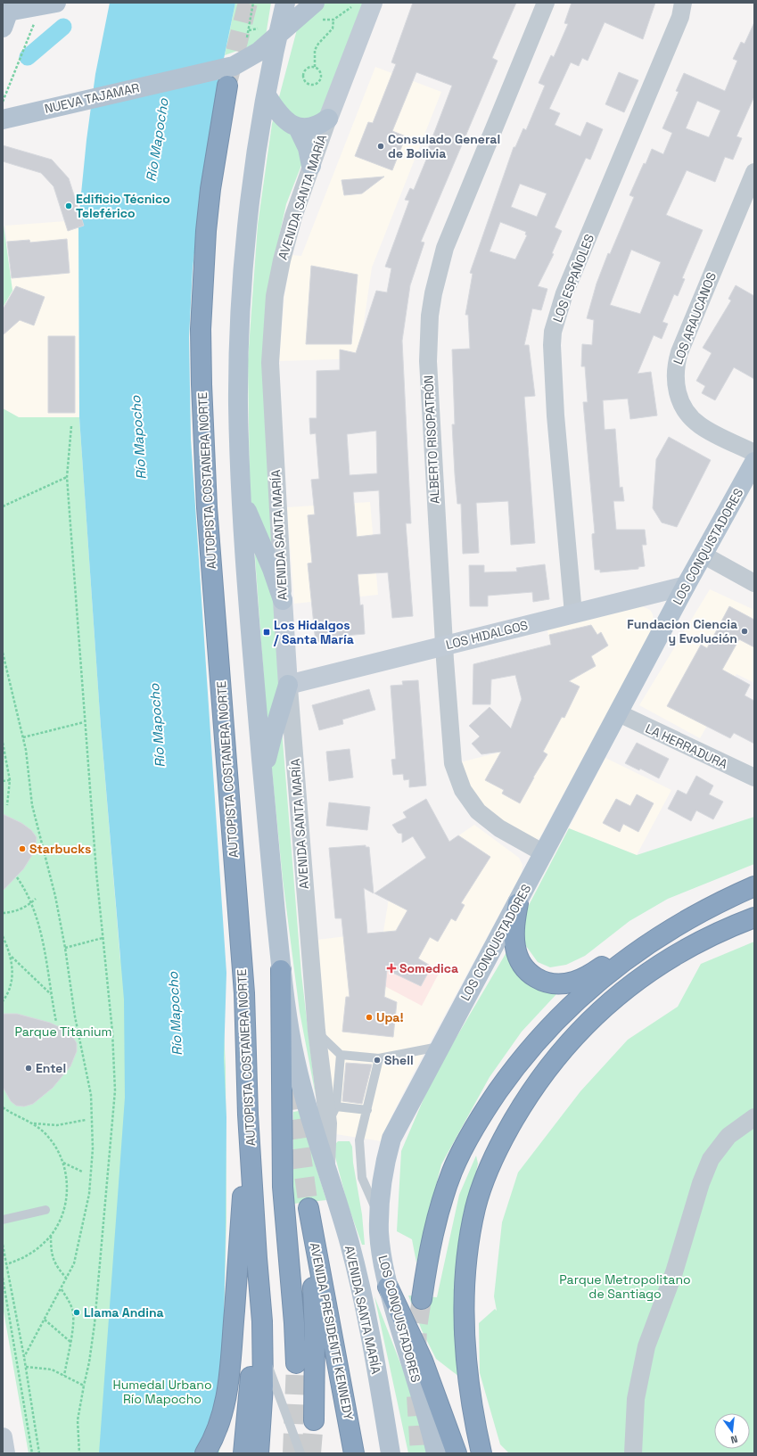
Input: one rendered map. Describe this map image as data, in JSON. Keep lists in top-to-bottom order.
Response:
{
  "streets": {
    "highway": ["AUTOPISTA COSTANERA NORTE", "AVENIDA PRESIDENTE KENNEDY"],
    "main road": ["NUEVA TAJAMAR", "AVENIDA SANTA MARÍA", "LOS CONQUISTADORES"],
    "street": [
      "LOS ESPAÑOLES",
      "LOS ARAUCANOS",
      "ALBERTO RISOPATRÓN",
      "LOS HIDALGOS",
      "LA HERRADURA"
    ]
  },
  "crossings": [
    ["NUEVA TAJAMAR", "AVENIDA SANTA MARÍA"],
    ["NUEVA TAJAMAR", "AUTOPISTA COSTANERA NORTE"],
    ["AVENIDA SANTA MARÍA", "LOS HIDALGOS"],
    ["LOS ESPAÑOLES", "LOS HIDALGOS"],
    ["ALBERTO RISOPATRÓN", "LOS CONQUISTADORES"],
    ["ALBERTO RISOPATRÓN", "LOS HIDALGOS"],
    ["LOS CONQUISTADORES", "LOS HIDALGOS"],
    ["LOS CONQUISTADORES", "LA HERRADURA"]
  ],
  "water": ["Río Mapocho"],
  "parks": ["Parque Titanium", "Parque Metropolitano de Santiago", "Humedal Urbano Río Mapocho"],
  "places": {
    "other": [
      "Consulado General de Bolivia",
      "Edificio Técnico Teleférico",
      "Fundacion Ciencia y Evolución",
      "Starbucks",
      "Upa!",
      "Shell",
      "Entel",
      "Llama Andina"
    ],
    "transit": ["Los Hidalgos / Santa María"],
    "health": ["Somedica"]
  },
  "north": "bottom"
}
